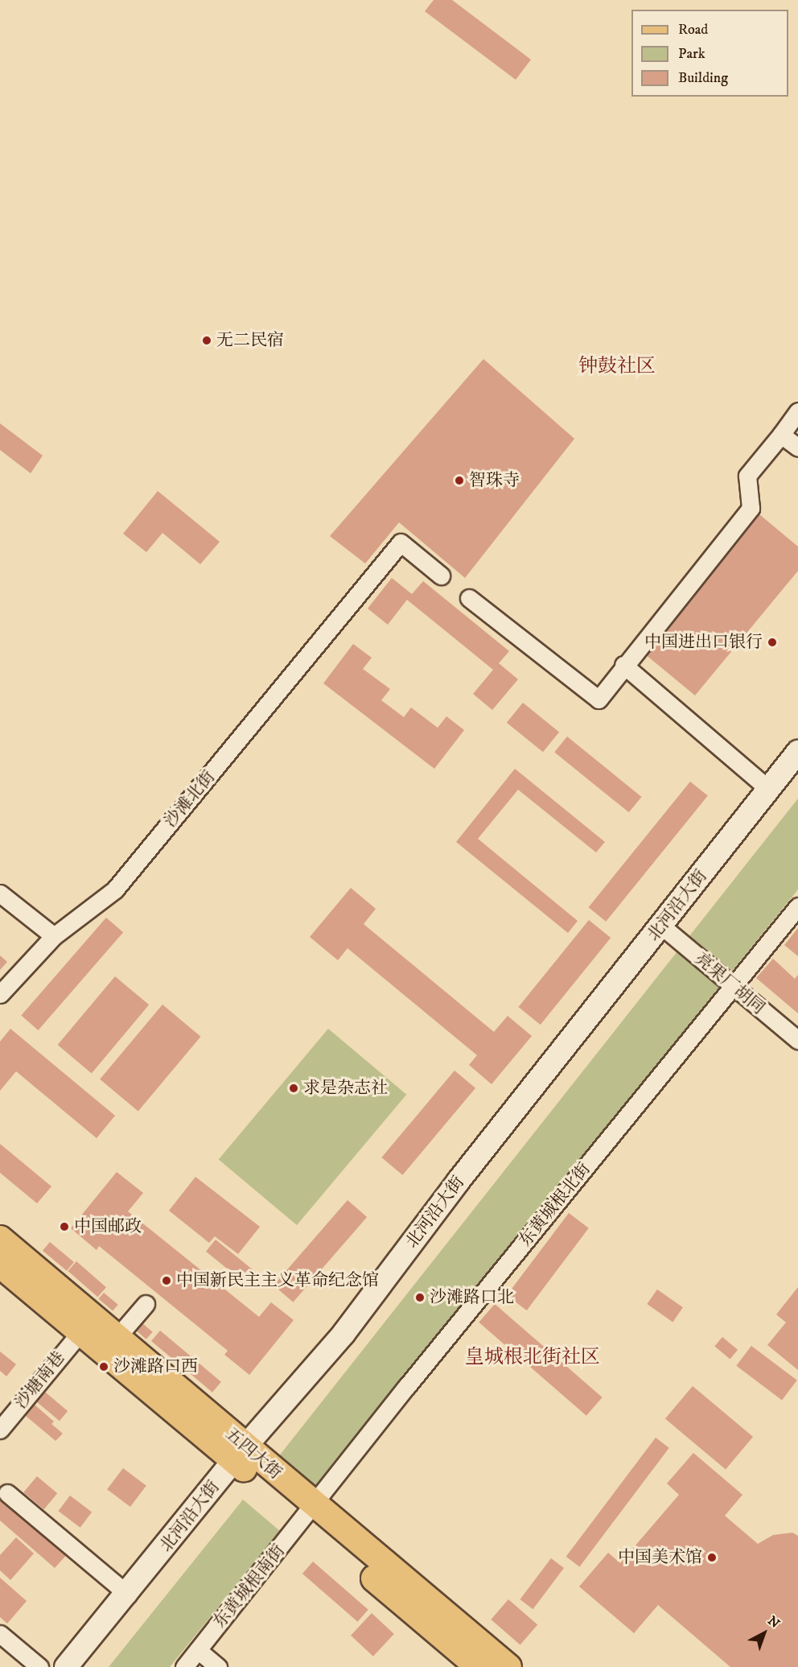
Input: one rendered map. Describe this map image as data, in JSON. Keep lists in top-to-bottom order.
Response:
{
  "streets": {
    "main road": ["北河沿大街", "五四大街"],
    "street": [
      "沙滩北街",
      "亮果厂胡同",
      "东黄城根北街",
      "沙塘南巷",
      "东黄城根南街"
    ]
  },
  "crossings": [
    ["北河沿大街", "亮果厂胡同"],
    ["北河沿大街", "五四大街"],
    ["亮果厂胡同", "东黄城根北街"],
    ["东黄城根北街", "五四大街"],
    ["东黄城根北街", "东黄城根南街"],
    ["沙塘南巷", "五四大街"],
    ["五四大街", "东黄城根南街"]
  ],
  "districts": ["钟鼓社区", "皇城根北街社区"],
  "places": [
    "无二民宿",
    "智珠寺",
    "中国进出口银行",
    "求是杂志社",
    "中国邮政",
    "中国新民主主义革命纪念馆",
    "沙滩路口北",
    "沙滩路口西",
    "中国美术馆"
  ],
  "legend": ["Road", "Park", "Building"],
  "north": "top right"
}
